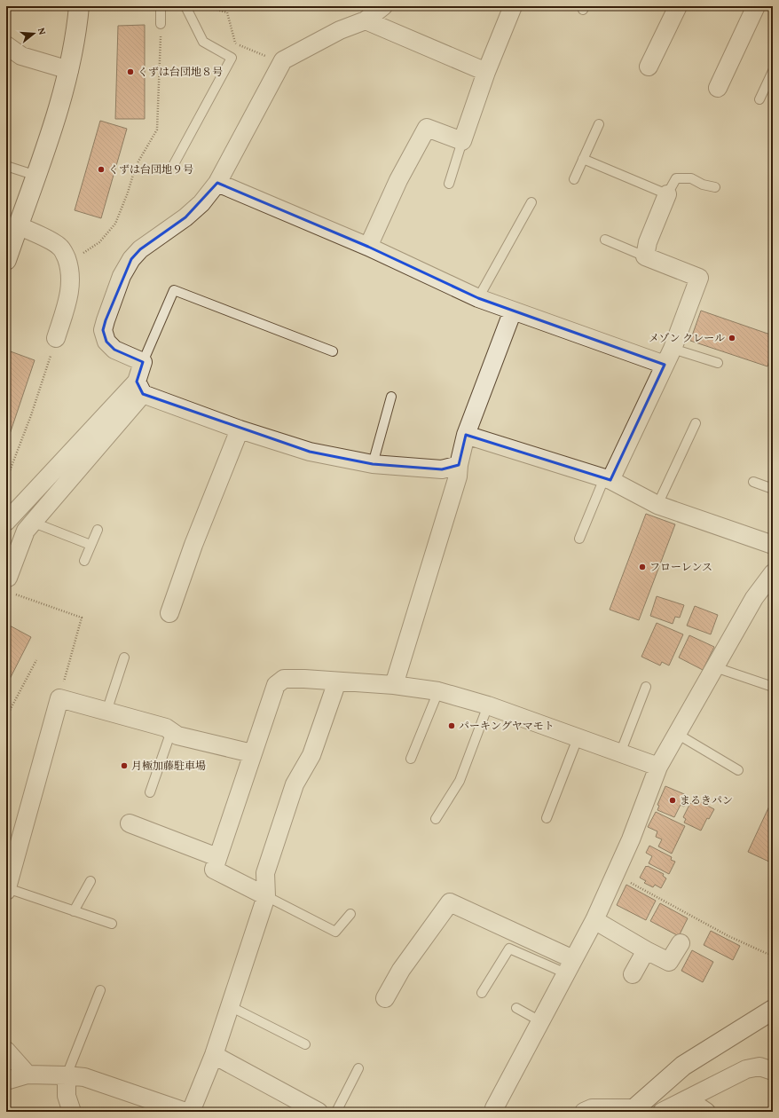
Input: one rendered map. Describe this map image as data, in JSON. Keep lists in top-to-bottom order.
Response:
{
  "places": [
    "くずは台団地８号",
    "くずは台団地９号",
    "メゾン クレール",
    "フローレンス",
    "パーキングヤマモト",
    "月極加藤駐車場",
    "まるきパン"
  ],
  "north": "right"
}
